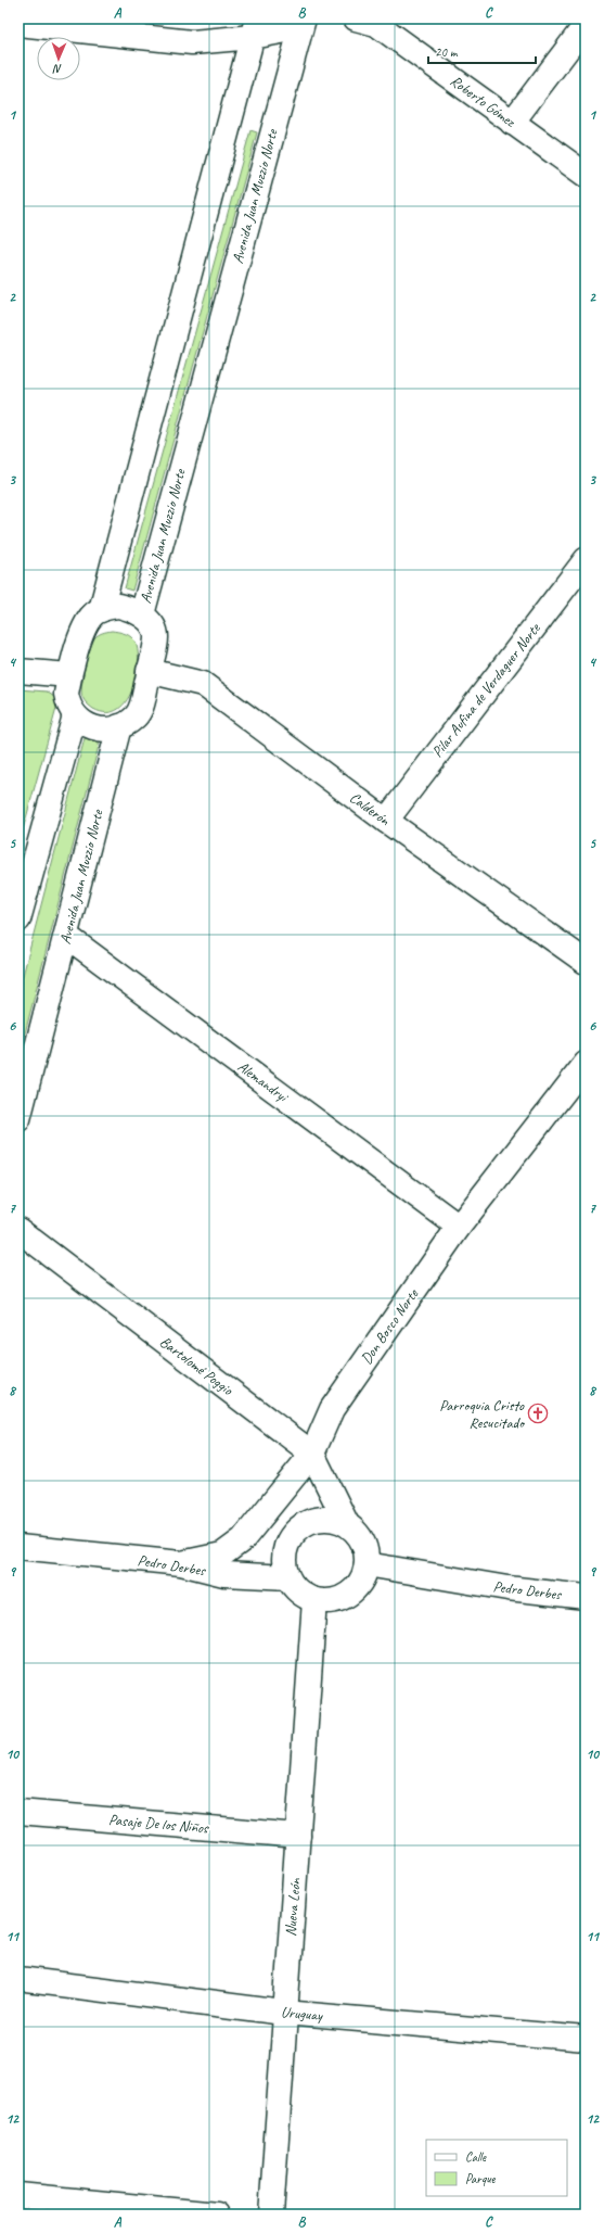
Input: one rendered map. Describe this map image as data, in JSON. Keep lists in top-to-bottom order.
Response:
{
  "streets": {
    "street": [
      "Roberto Gómez",
      "Avenida Juan Muzzio Norte",
      "Pilar Aufina de Verdaguer Norte",
      "Calderón",
      "Alemandryi",
      "Don Bosco Norte",
      "Bartolomé Poggio",
      "Pedro Derbes",
      "Pasaje De los Niños",
      "Nueva León",
      "Uruguay"
    ]
  },
  "crossings": [
    ["Avenida Juan Muzzio Norte", "Calderón"],
    ["Avenida Juan Muzzio Norte", "Alemandryi"],
    ["Pilar Aufina de Verdaguer Norte", "Calderón"],
    ["Alemandryi", "Don Bosco Norte"],
    ["Don Bosco Norte", "Bartolomé Poggio"],
    ["Don Bosco Norte", "Pedro Derbes"],
    ["Bartolomé Poggio", "Pedro Derbes"],
    ["Bartolomé Poggio", "Nueva León"],
    ["Pedro Derbes", "Nueva León"],
    ["Pasaje De los Niños", "Nueva León"],
    ["Nueva León", "Uruguay"]
  ],
  "places": {
    "church": ["Parroquia Cristo Resucitado"]
  },
  "legend": ["Calle", "Parque"],
  "scale_bar": "20 m",
  "north": "bottom",
  "grid": {
    "columns": ["A", "B", "C"],
    "rows": [
      "1",
      "2",
      "3",
      "4",
      "5",
      "6",
      "7",
      "8",
      "9",
      "10",
      "11",
      "12"
    ]
  }
}
